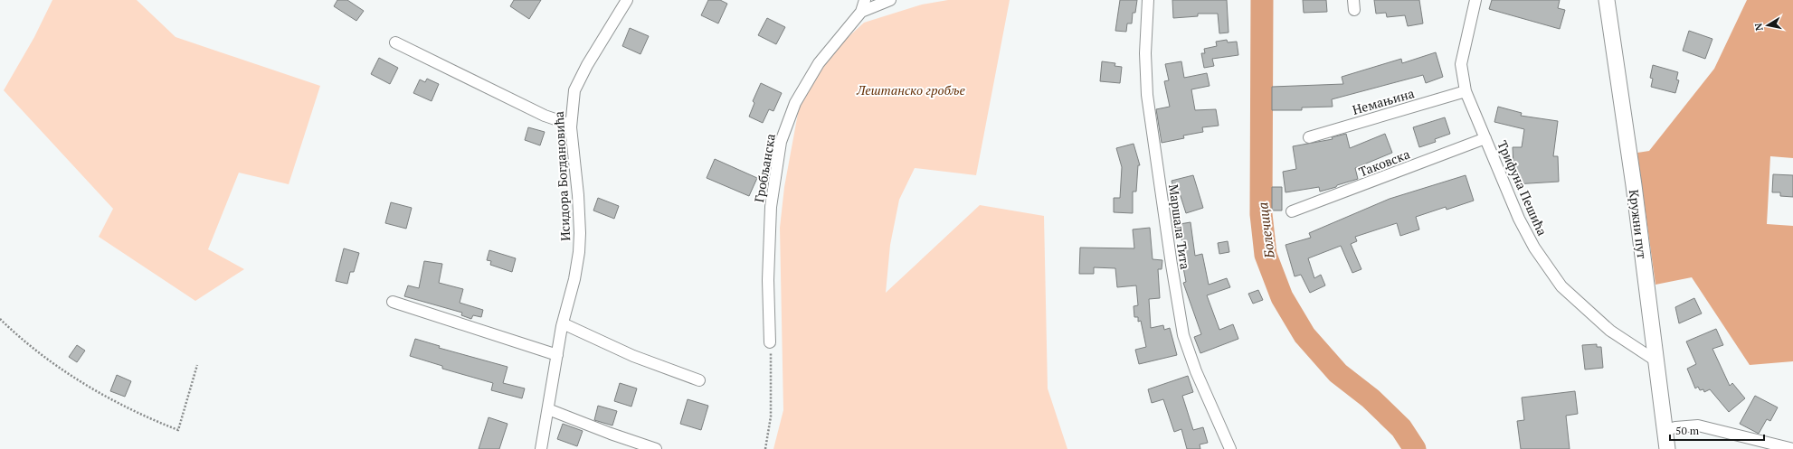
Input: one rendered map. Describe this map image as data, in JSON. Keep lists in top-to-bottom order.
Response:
{
  "streets": {
    "main road": ["Кружни пут"],
    "street": [
      "Немањина",
      "Таковска",
      "Гробљанска",
      "Исидора Богдановића",
      "Трифуна Пешића",
      "Маршала Тита"
    ]
  },
  "crossings": [
    ["Немањина", "Трифуна Пешића"],
    ["Таковска", "Трифуна Пешића"],
    ["Трифуна Пешића", "Кружни пут"]
  ],
  "water": ["Болечица"],
  "parks": ["Лештанско гробље"],
  "scale_bar": "50 m",
  "north": "left"
}
